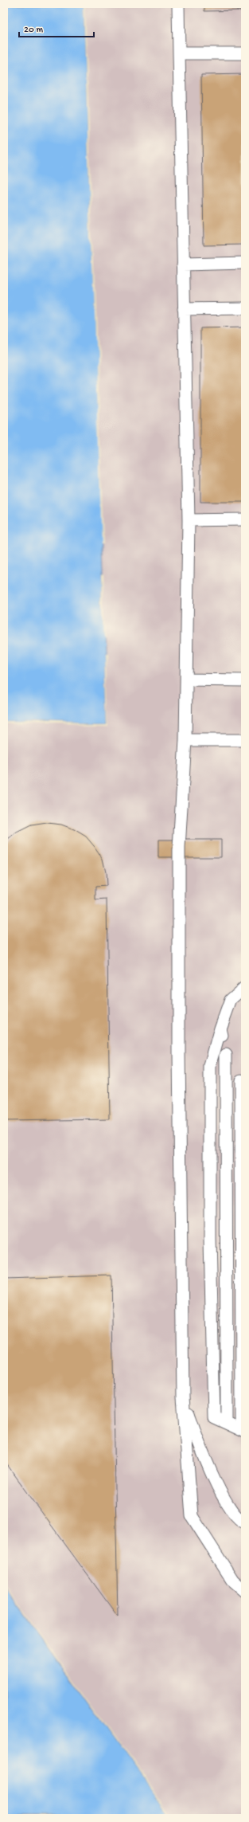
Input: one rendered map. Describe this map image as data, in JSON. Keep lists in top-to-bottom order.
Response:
{
  "scale_bar": "20 m"
}
